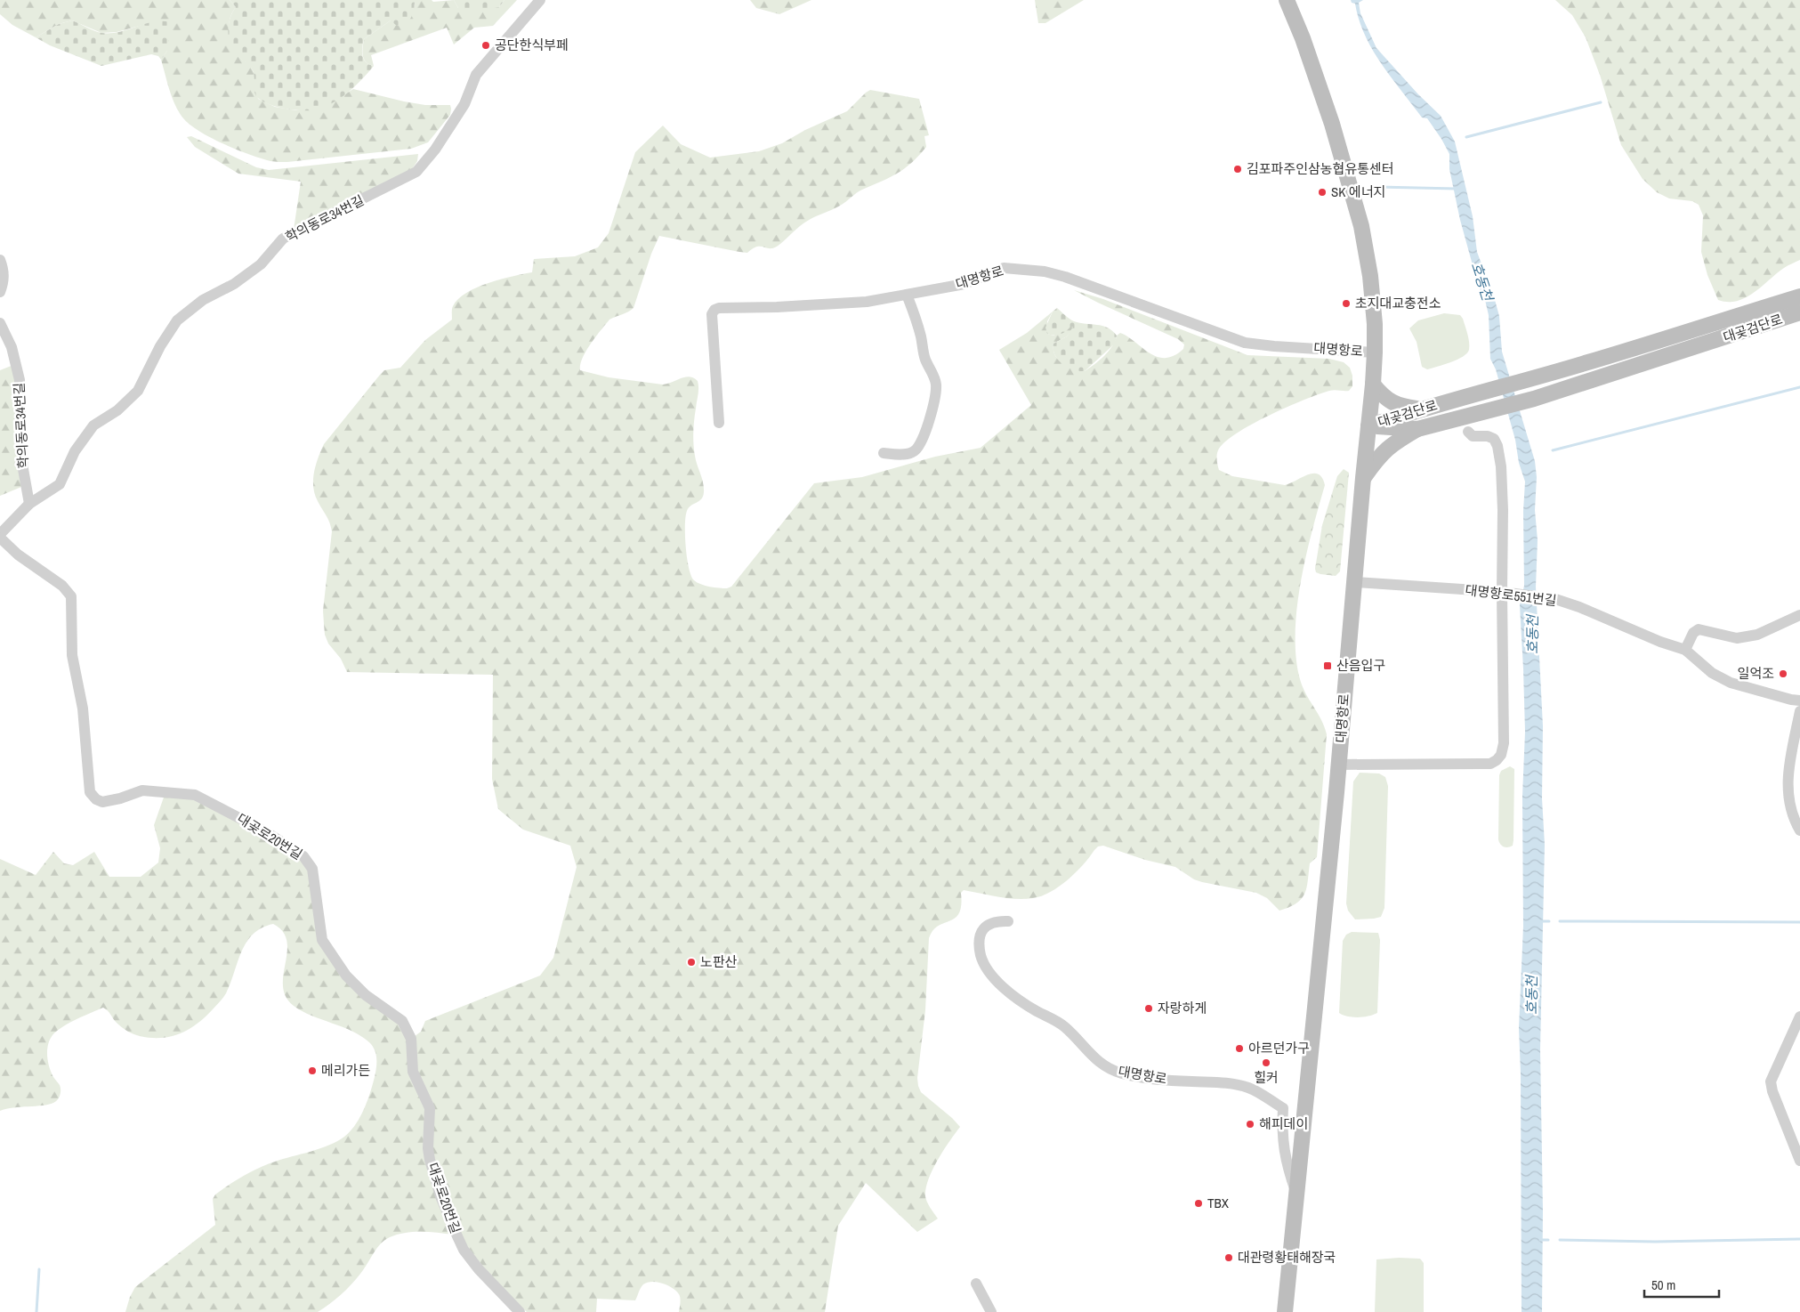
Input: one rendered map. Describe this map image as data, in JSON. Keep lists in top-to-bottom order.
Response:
{
  "streets": {
    "main road": ["대명항로", "대곶검단로"],
    "street": ["학의동로34번길", "대명항로551번길", "대곶로20번길"]
  },
  "crossings": [
    ["대명항로", "대곶검단로"],
    ["대명항로", "대명항로551번길"]
  ],
  "water": ["호동천"],
  "places": {
    "other": [
      "공단한식부페",
      "김포파주인삼농협유통센터",
      "SK 에너지",
      "초지대교충전소",
      "일억조",
      "노판산",
      "자랑하게",
      "아르던가구",
      "힐커",
      "메리가든",
      "해피데이",
      "TBX",
      "대관령황태해장국"
    ],
    "transit": ["산음입구"]
  },
  "scale_bar": "50 m"
}
